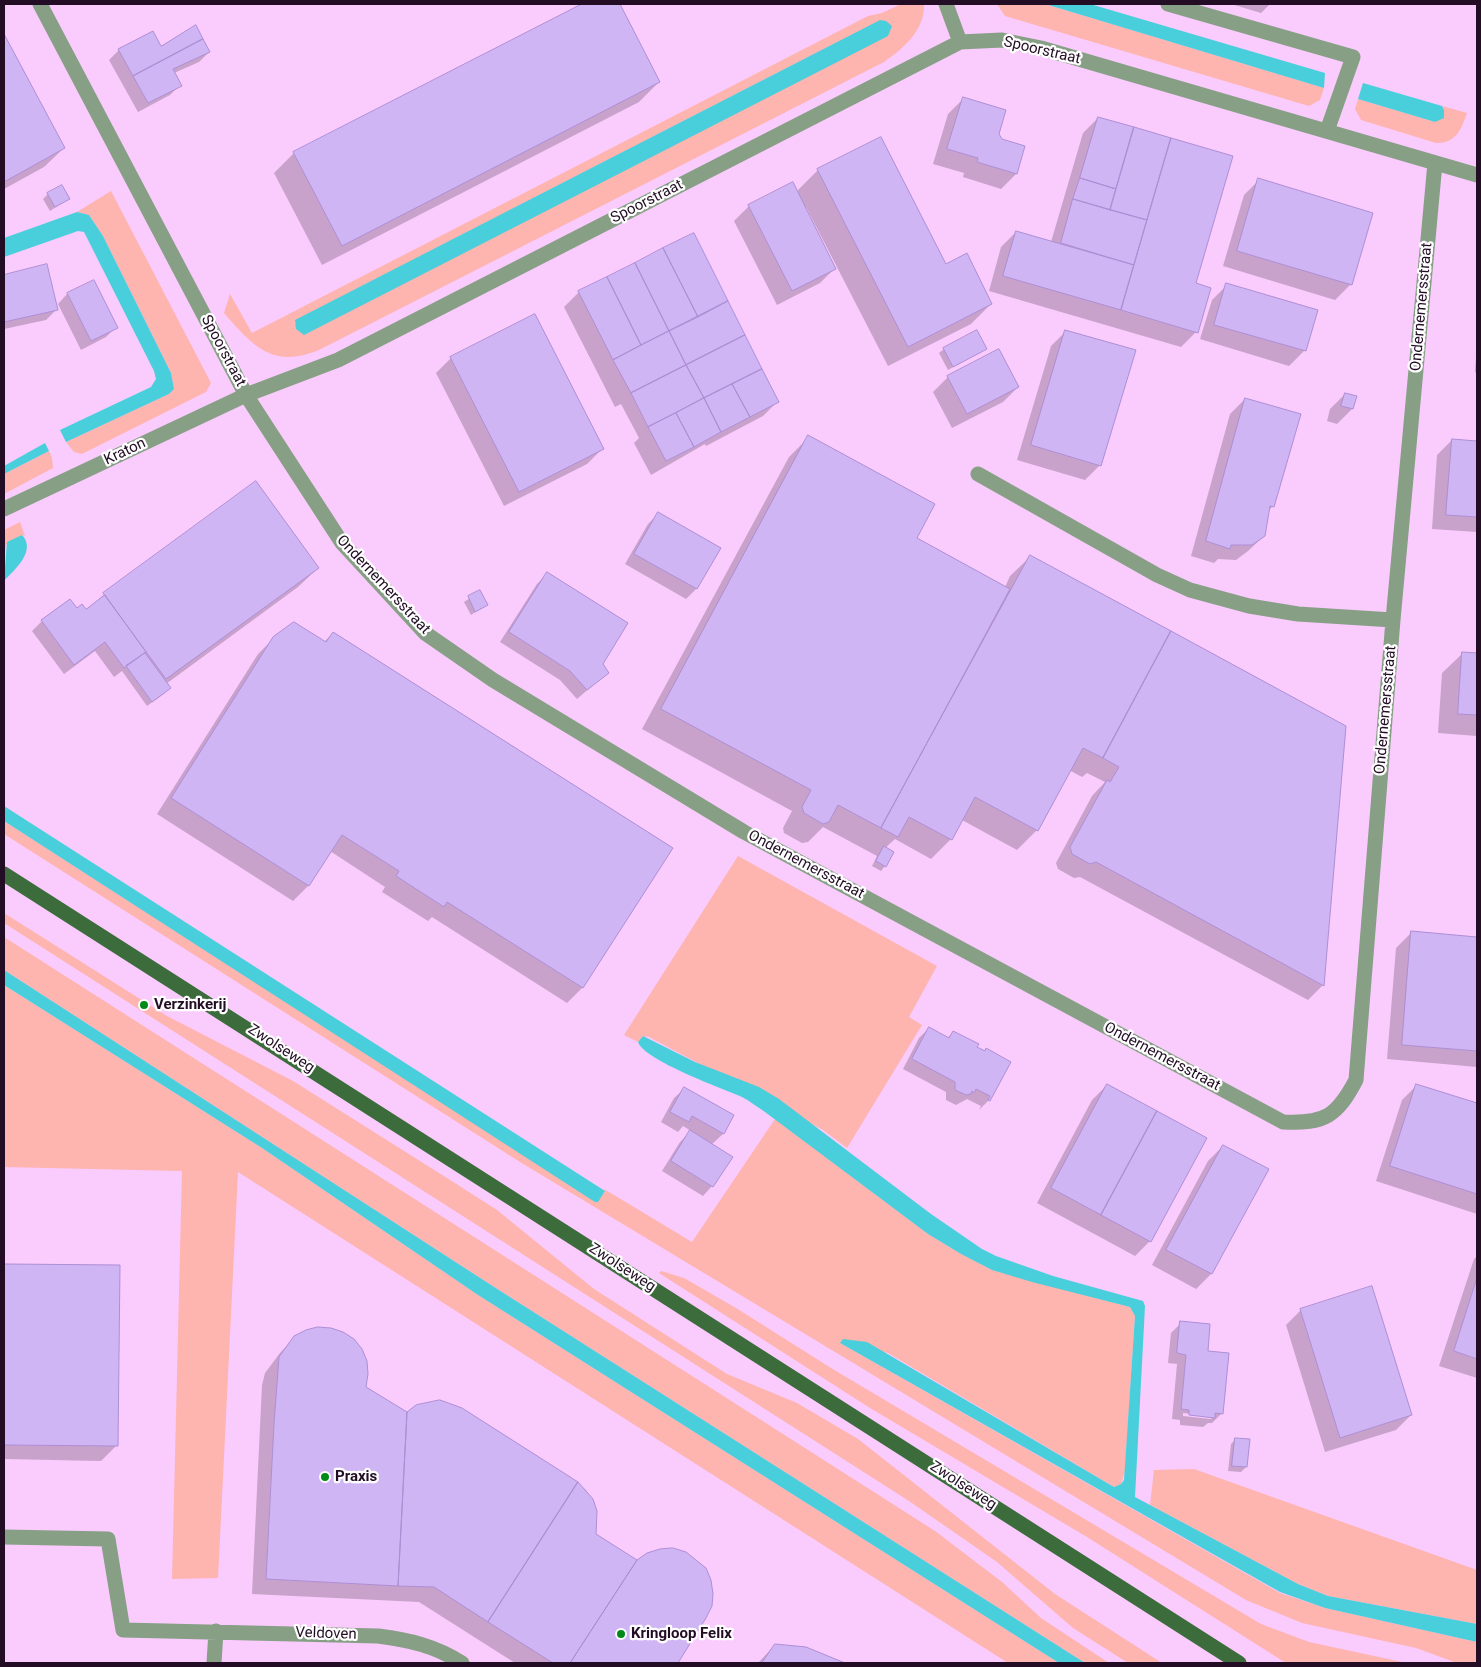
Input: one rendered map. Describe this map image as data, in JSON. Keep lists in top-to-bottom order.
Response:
{
  "streets": {
    "main road": ["Zwolseweg"],
    "street": [
      "Spoorstraat",
      "Ondernemersstraat",
      "Kraton",
      "Veldoven"
    ]
  },
  "crossings": [
    ["Spoorstraat", "Ondernemersstraat"],
    ["Spoorstraat", "Kraton"],
    ["Ondernemersstraat", "Kraton"]
  ],
  "places": ["Verzinkerij", "Praxis", "Kringloop Felix"]
}
